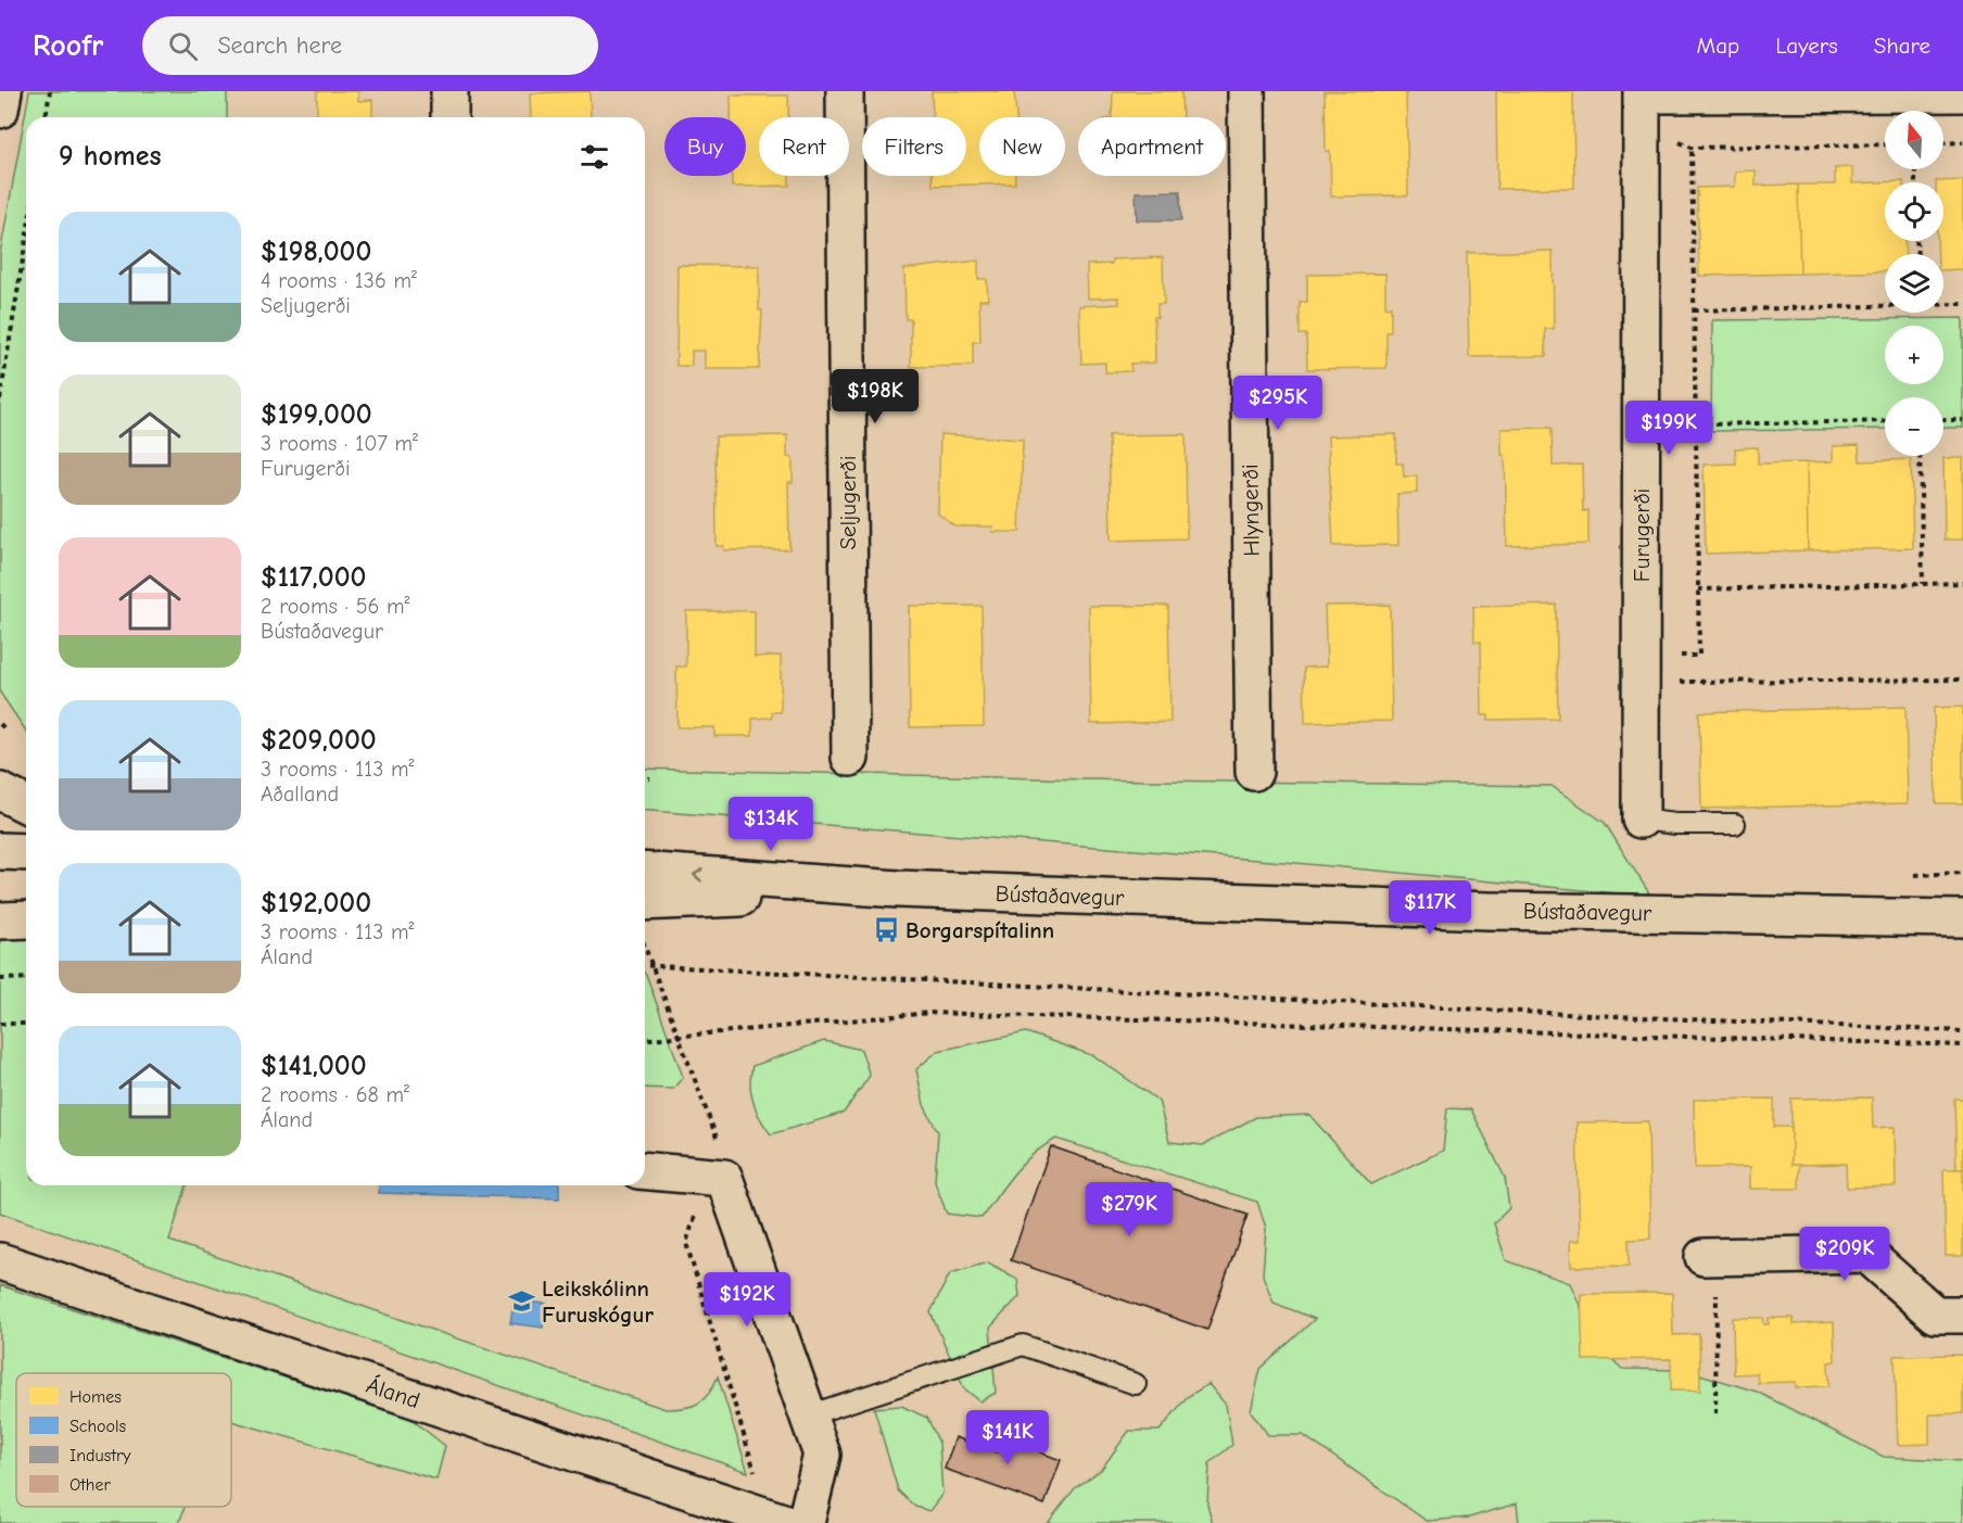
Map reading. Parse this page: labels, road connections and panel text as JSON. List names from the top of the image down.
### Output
{
  "streets": {
    "street": [
      "Seljugerði",
      "Hlyngerði",
      "Furugerði",
      "Bústaðavegur",
      "Áland"
    ]
  },
  "places": {
    "bus stop": ["Borgarspítalinn"],
    "school or university": ["Leikskólinn Furuskógur"]
  },
  "legend": [
    "Homes",
    "Schools",
    "Industry",
    "Other"
  ],
  "north": "top",
  "page": {
    "header": "Roofr",
    "search": "Search here",
    "nav": ["Map", "Layers", "Share"],
    "map_buttons": ["+", "−"],
    "chip": [
      "Buy",
      "Rent",
      "Filters",
      "New",
      "Apartment"
    ],
    "heading": "9 homes",
    "list": [
      {
        "name": "$198,000",
        "note": "4 rooms · 136 m² · Seljugerði"
      },
      {
        "name": "$199,000",
        "note": "3 rooms · 107 m² · Furugerði"
      },
      {
        "name": "$117,000",
        "note": "2 rooms · 56 m² · Bústaðavegur"
      },
      {
        "name": "$209,000",
        "note": "3 rooms · 113 m² · Aðalland"
      },
      {
        "name": "$192,000",
        "note": "3 rooms · 113 m² · Áland"
      },
      {
        "name": "$141,000",
        "note": "2 rooms · 68 m² · Áland"
      }
    ],
    "price": [
      "$198K",
      "$295K",
      "$199K",
      "$134K",
      "$117K",
      "$279K",
      "$209K",
      "$192K",
      "$141K"
    ]
  }
}
